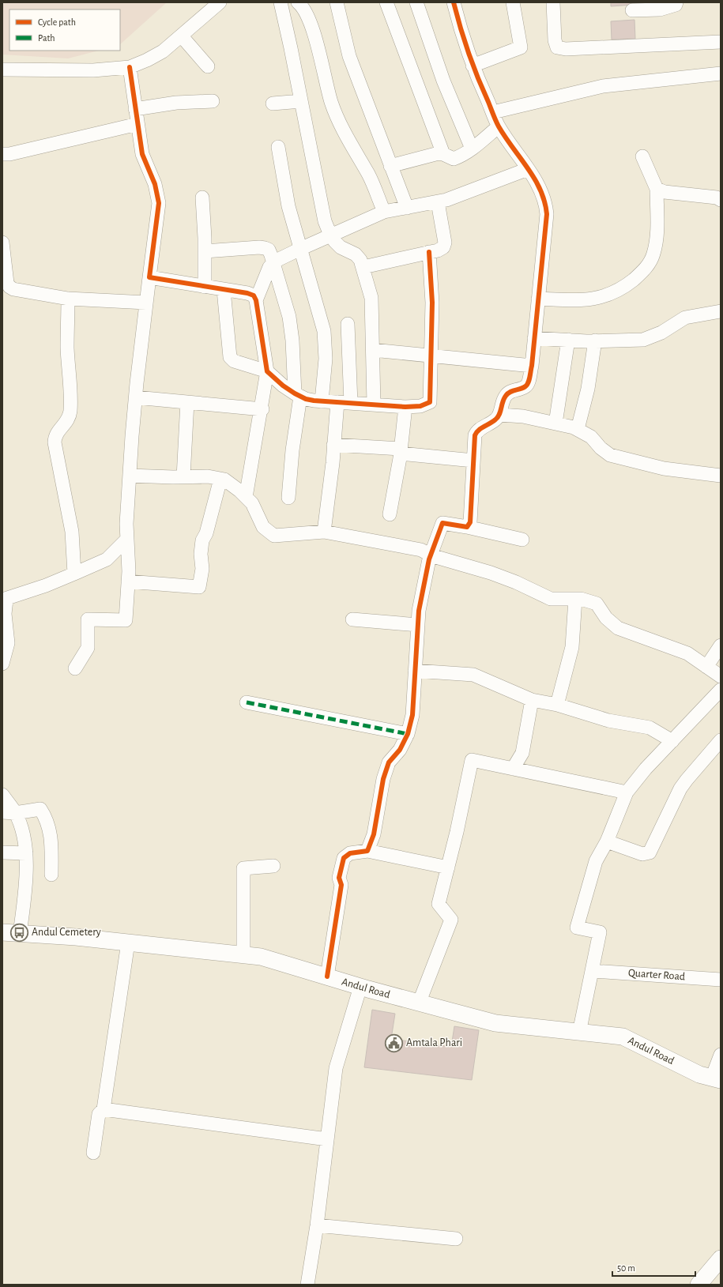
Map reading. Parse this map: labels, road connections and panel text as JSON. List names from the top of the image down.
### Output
{
  "streets": {
    "main road": ["Andul Road"],
    "street": ["Quarter Road"]
  },
  "places": {
    "bus stop": ["Andul Cemetery"],
    "public building": ["Amtala Phari"]
  },
  "legend": ["Cycle path", "Path"],
  "scale_bar": "50 m"
}
